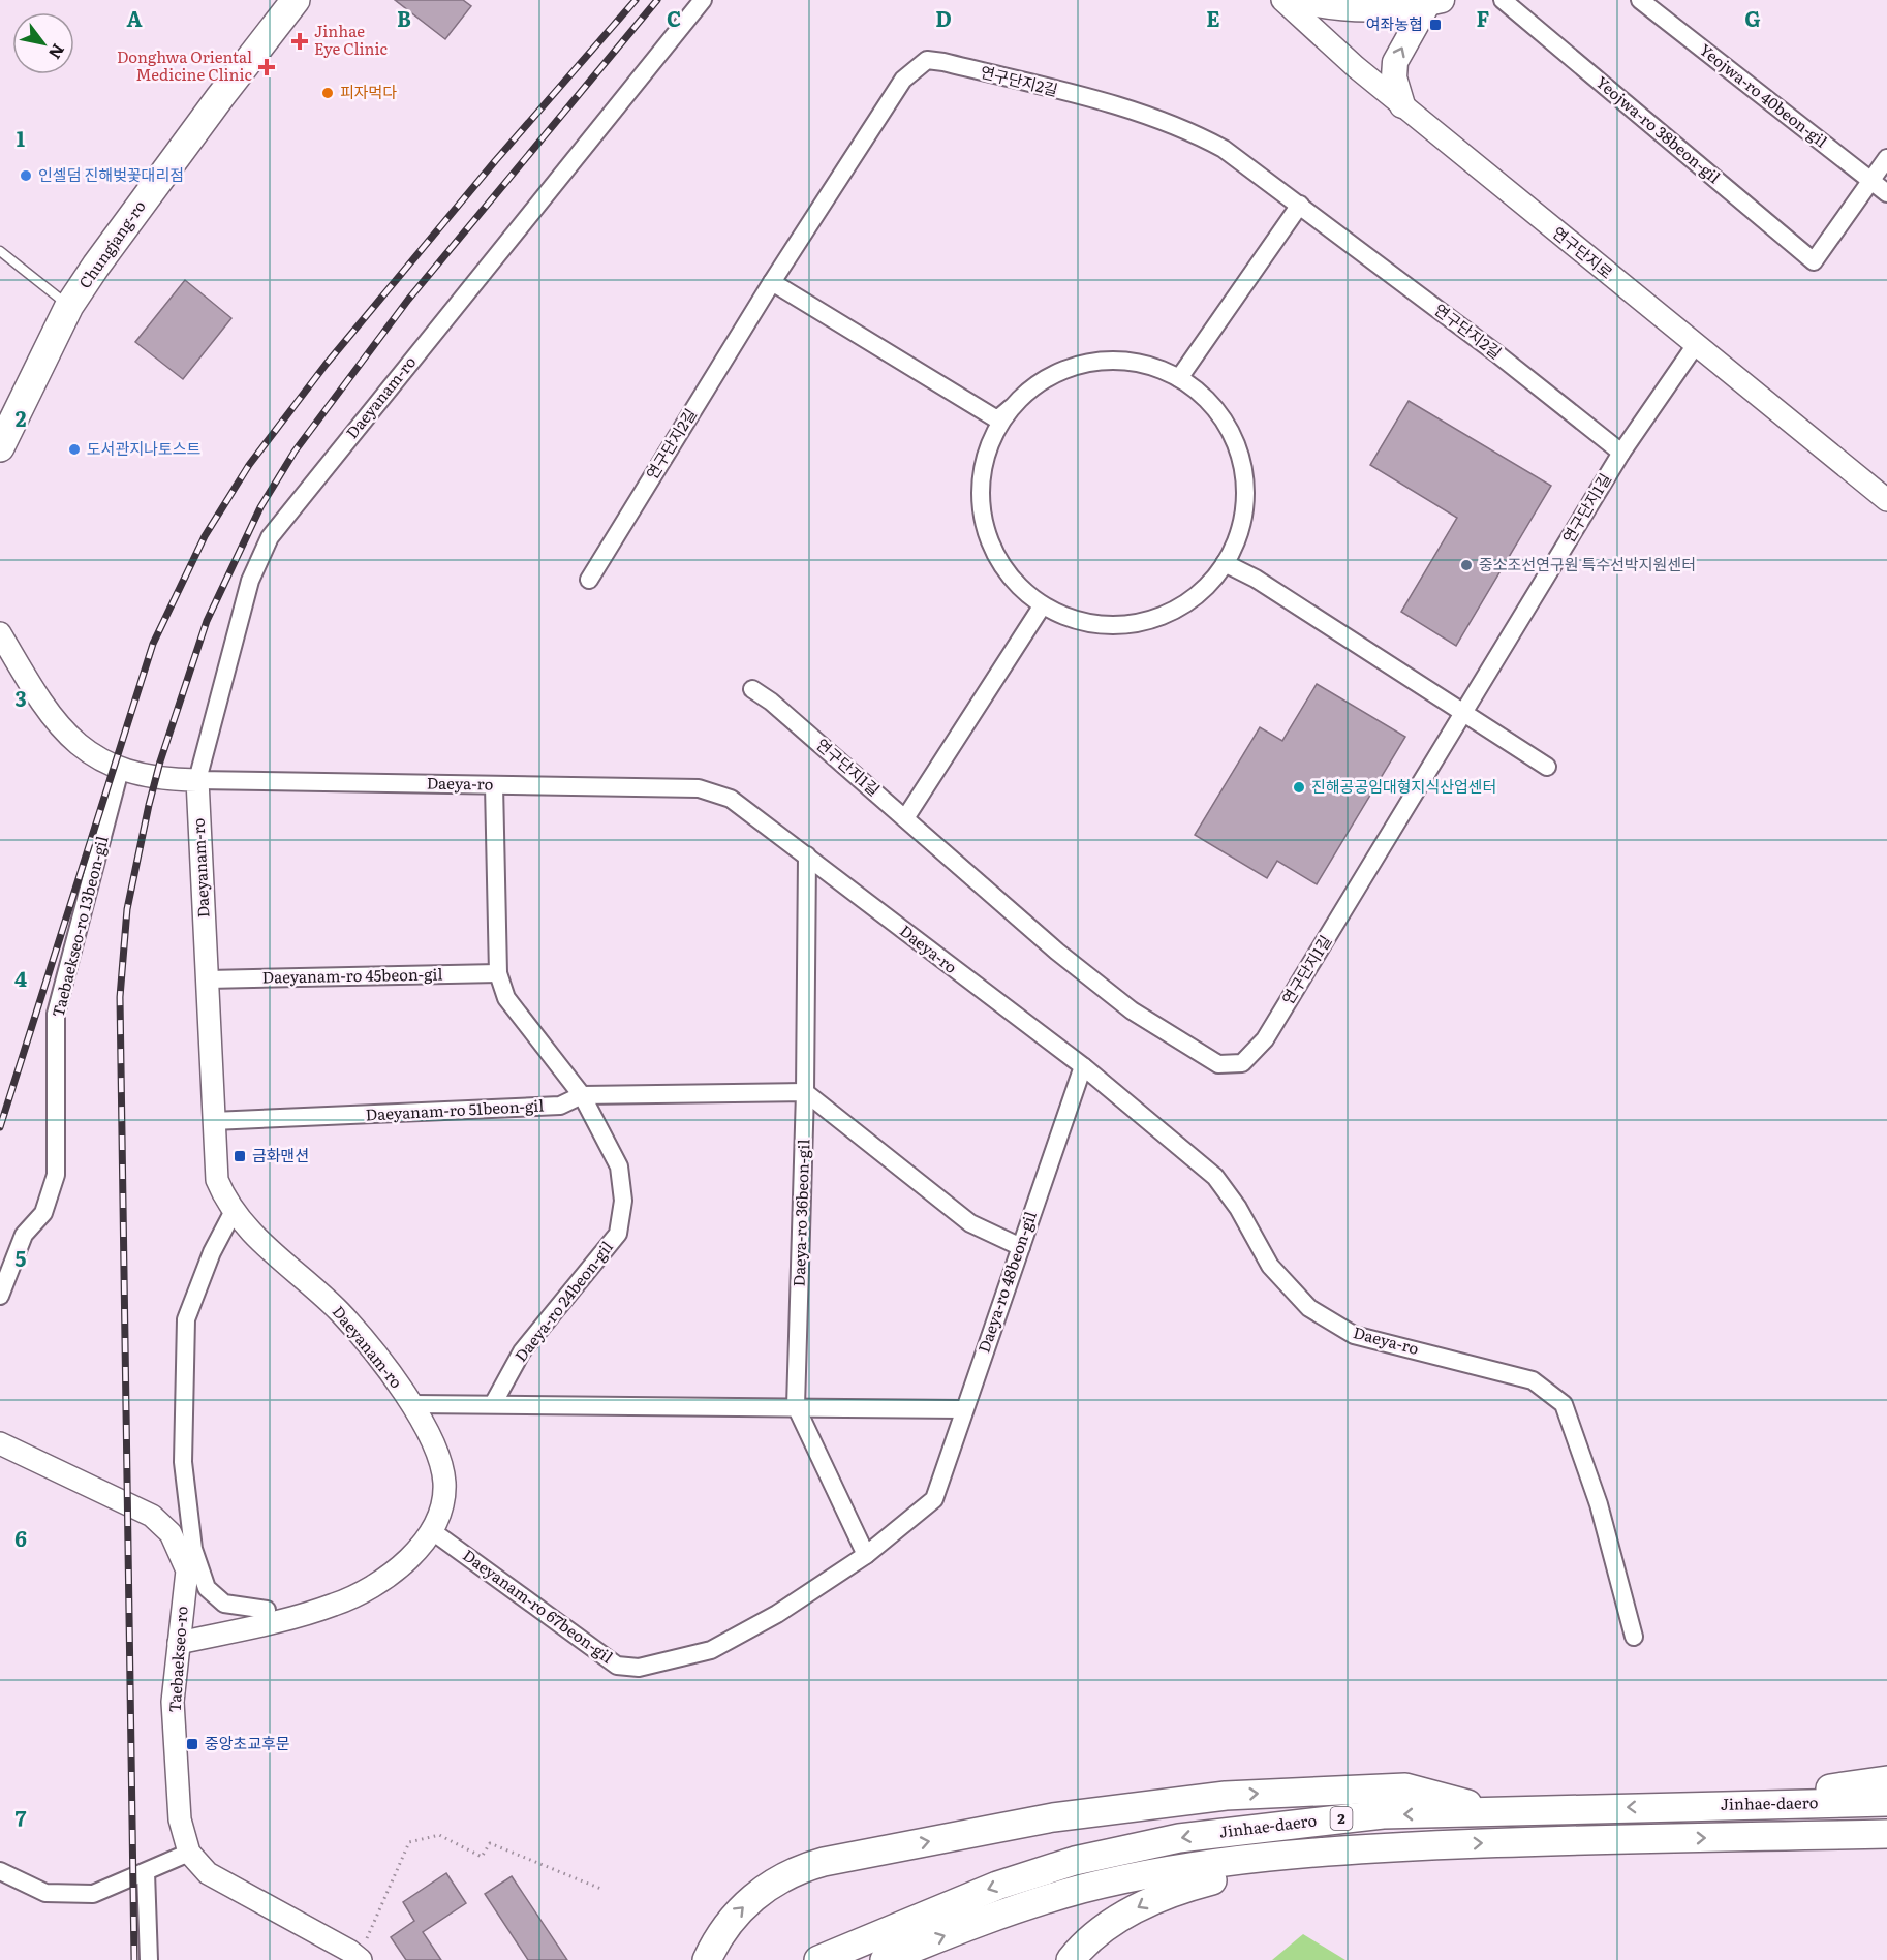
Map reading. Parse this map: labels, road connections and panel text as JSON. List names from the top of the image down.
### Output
{
  "streets": {
    "main road": ["Chungjang-ro", "Jinhae-daero", "2"],
    "street": [
      "연구단지2길",
      "Yeojwa-ro 40beon-gil",
      "Yeojwa-ro 38beon-gil",
      "연구단지로",
      "Daeyanam-ro",
      "연구단지1길",
      "Daeya-ro",
      "Taebaekseo-ro 13beon-gil",
      "Daeyanam-ro 45beon-gil",
      "Daeyanam-ro 51beon-gil",
      "Daeya-ro 36beon-gil",
      "Daeya-ro 48beon-gil",
      "Daeya-ro 24beon-gil",
      "Daeyanam-ro 67beon-gil",
      "Taebaekseo-ro"
    ]
  },
  "crossings": [
    ["연구단지2길", "연구단지1길"],
    ["Yeojwa-ro 40beon-gil", "Yeojwa-ro 38beon-gil"],
    ["연구단지로", "연구단지1길"],
    ["Daeyanam-ro", "Daeya-ro"],
    ["Daeyanam-ro", "Daeyanam-ro 45beon-gil"],
    ["Daeyanam-ro", "Daeyanam-ro 51beon-gil"],
    ["Daeyanam-ro", "Daeyanam-ro 67beon-gil"],
    ["Daeyanam-ro", "Taebaekseo-ro"],
    ["Daeya-ro", "Taebaekseo-ro 13beon-gil"],
    ["Daeya-ro", "Daeya-ro 36beon-gil"],
    ["Daeya-ro", "Daeya-ro 48beon-gil"],
    ["Daeya-ro", "Daeya-ro 24beon-gil"],
    ["Daeyanam-ro 45beon-gil", "Daeya-ro 24beon-gil"],
    ["Daeyanam-ro 51beon-gil", "Daeya-ro 36beon-gil"],
    ["Daeyanam-ro 51beon-gil", "Daeya-ro 24beon-gil"],
    ["Daeya-ro 36beon-gil", "Daeyanam-ro 67beon-gil"],
    ["Daeya-ro 48beon-gil", "Daeyanam-ro 67beon-gil"]
  ],
  "places": {
    "transit": ["여좌농협", "금화맨션", "중앙초교후문"],
    "health": ["Jinhae Eye Clinic", "Donghwa Oriental Medicine Clinic"],
    "other": [
      "피자먹다",
      "인셀덤 진해벚꽃대리점",
      "도서관지나토스트",
      "중소조선연구원 특수선박지원센터",
      "진해공공임대형지식산업센터"
    ]
  },
  "north": "bottom right",
  "grid": {
    "columns": [
      "A",
      "B",
      "C",
      "D",
      "E",
      "F",
      "G"
    ],
    "rows": [
      "1",
      "2",
      "3",
      "4",
      "5",
      "6",
      "7"
    ]
  }
}
